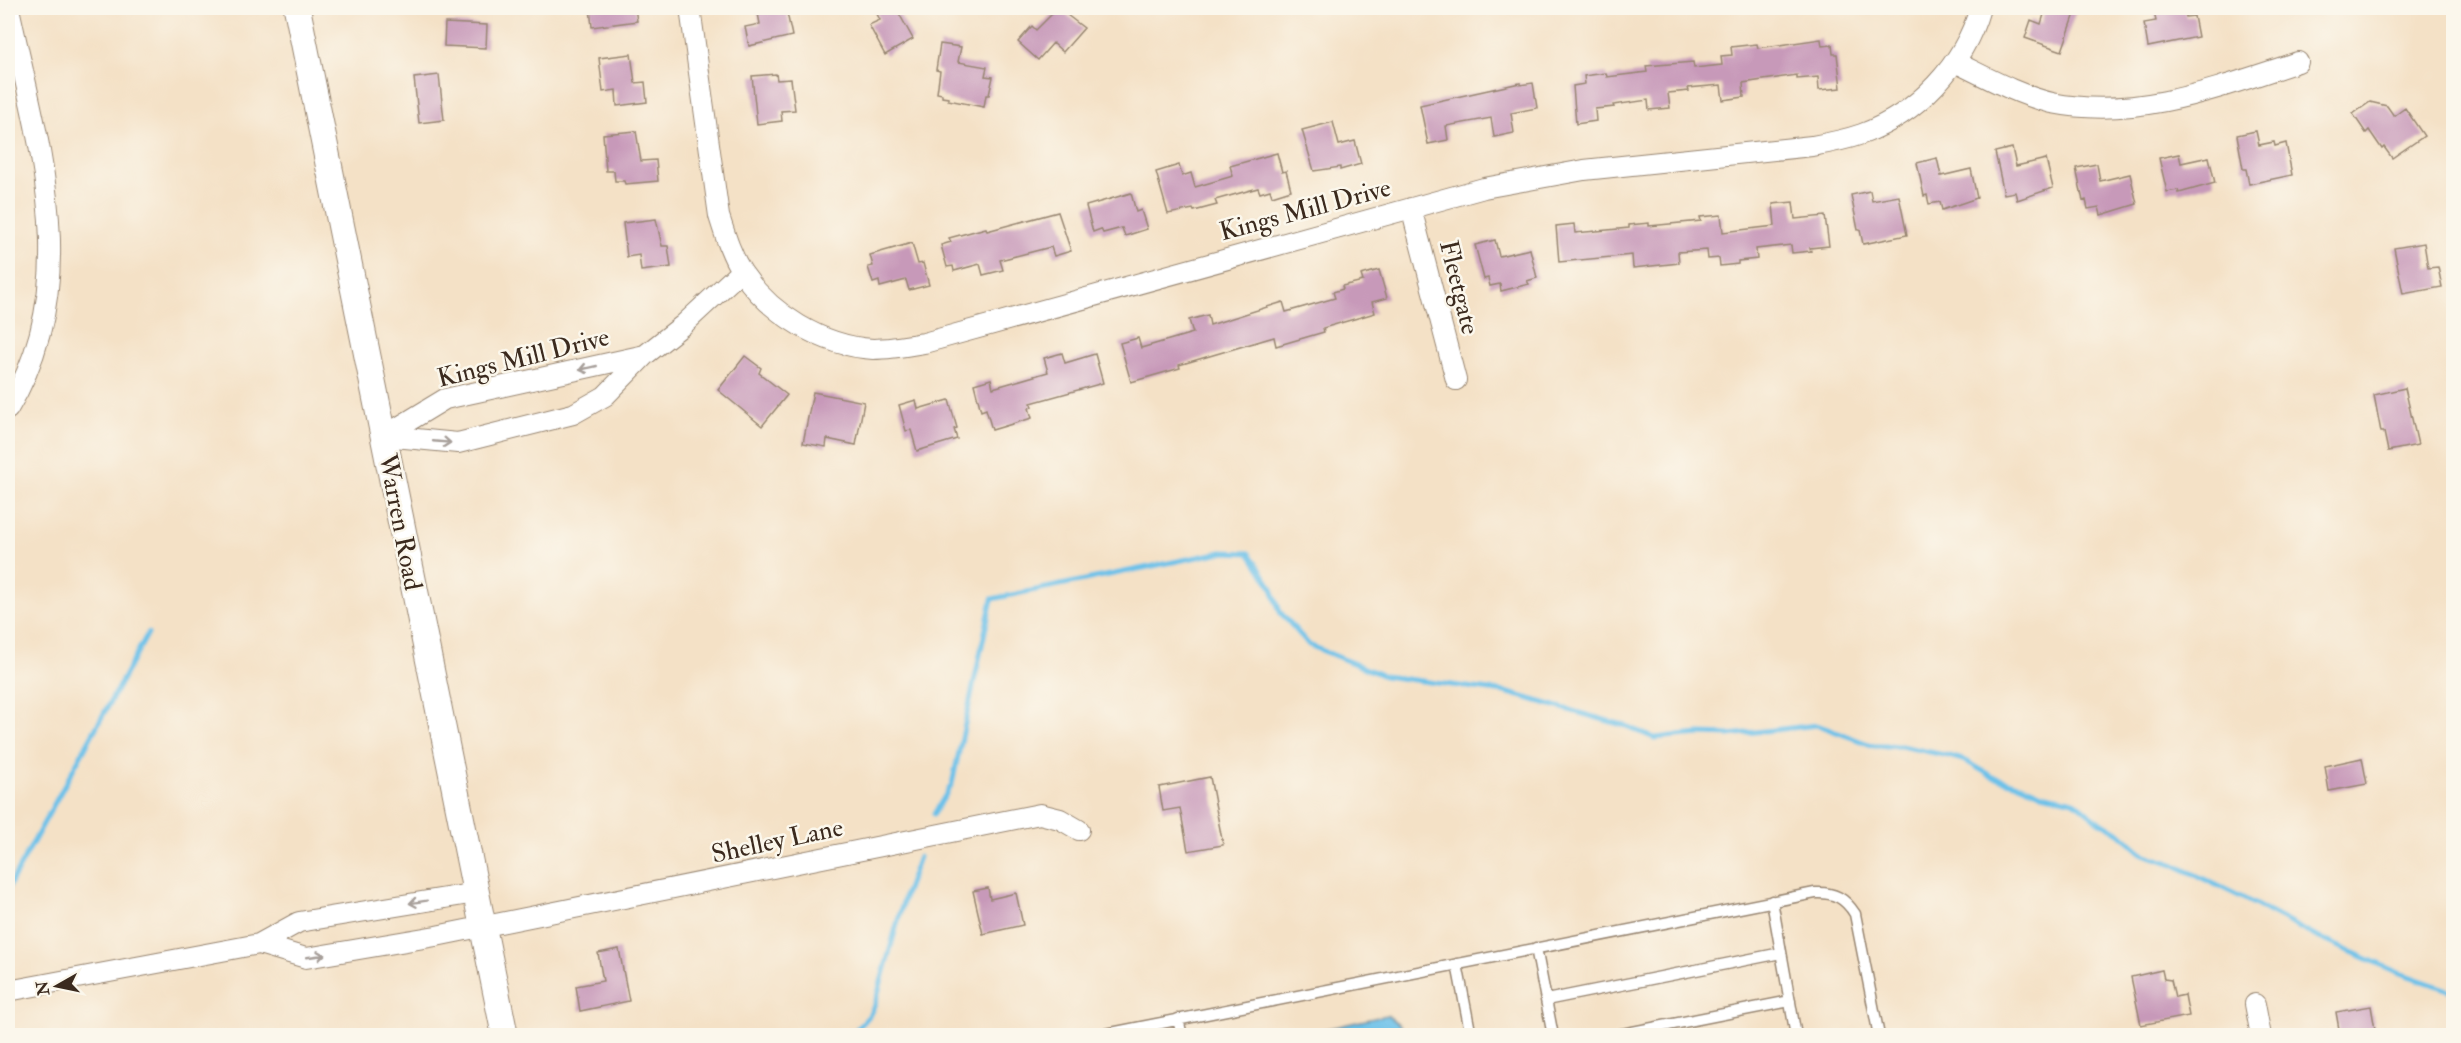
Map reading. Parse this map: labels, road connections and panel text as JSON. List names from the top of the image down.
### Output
{
  "streets": {
    "street": [
      "Kings Mill Drive",
      "Fleetgate",
      "Warren Road",
      "Shelley Lane"
    ]
  },
  "crossings": [
    ["Kings Mill Drive", "Fleetgate"],
    ["Kings Mill Drive", "Warren Road"],
    ["Warren Road", "Shelley Lane"]
  ],
  "north": "left"
}
